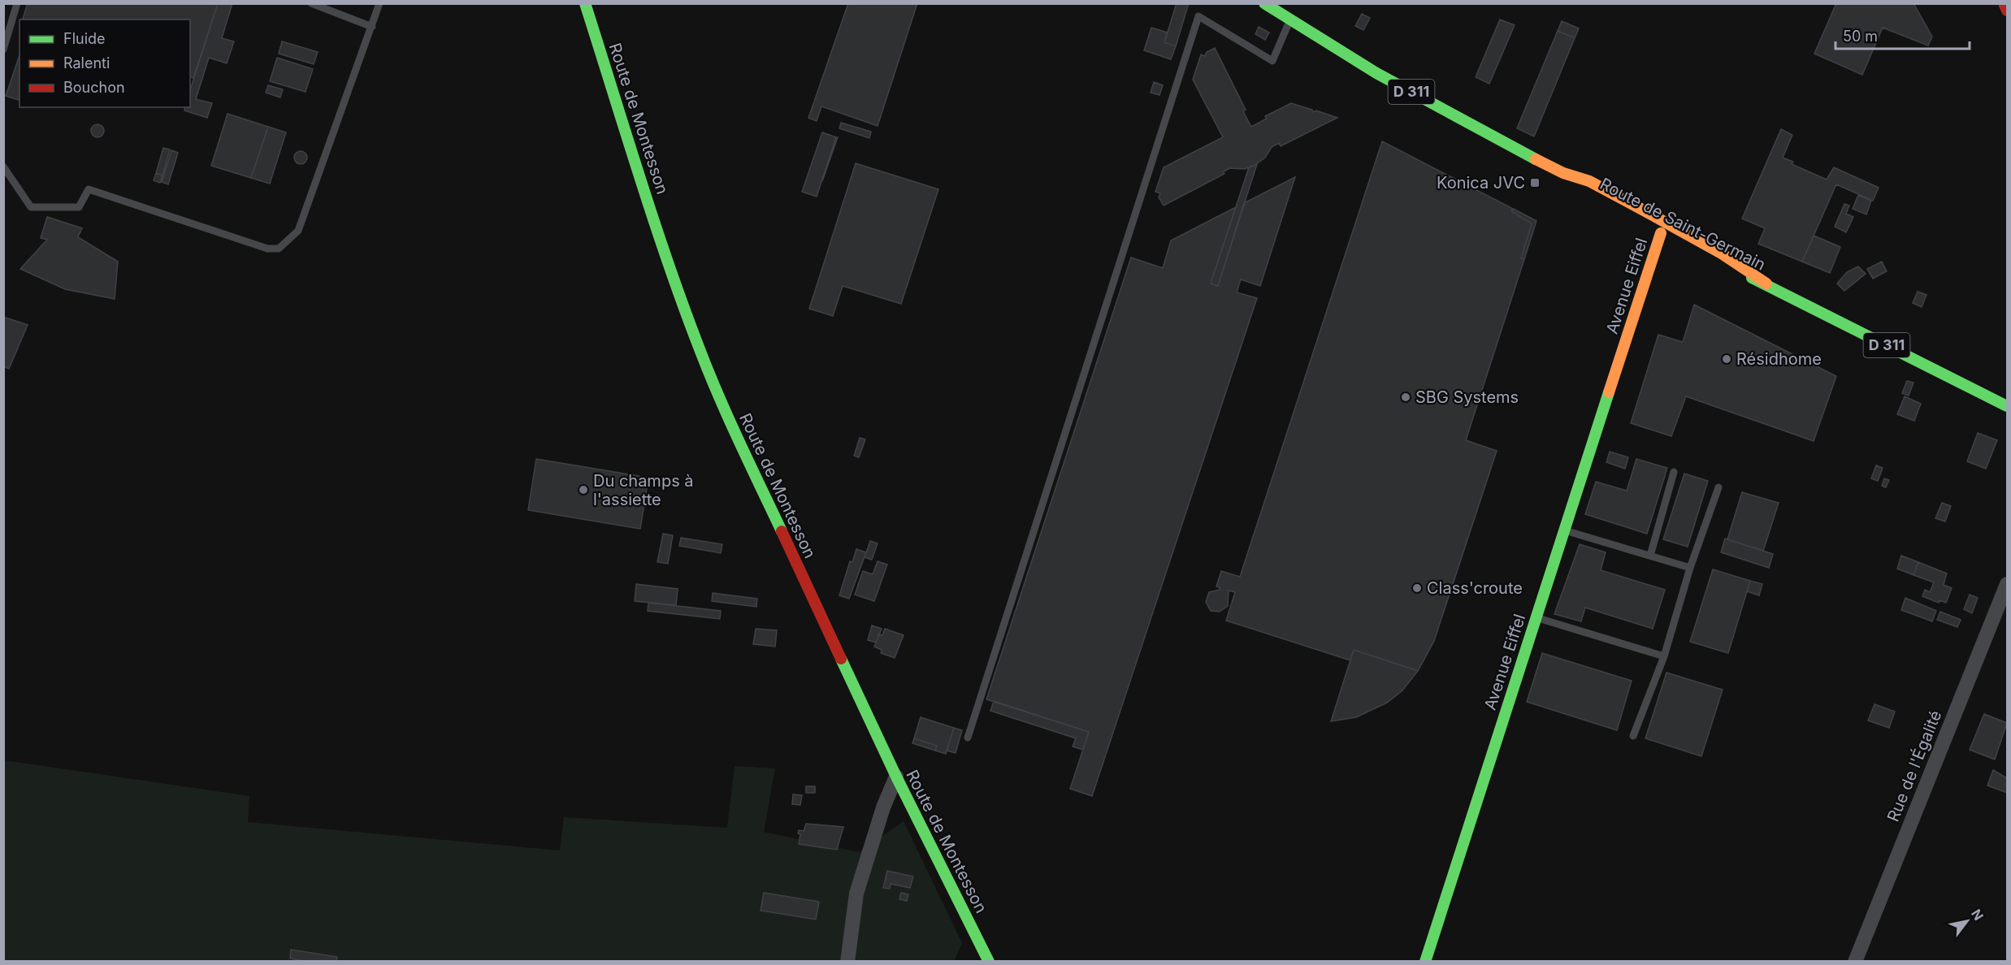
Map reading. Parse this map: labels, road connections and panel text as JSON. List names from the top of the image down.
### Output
{
  "streets": {
    "main road": [
      "D 311",
      "Route de Montesson",
      "Route de Saint-Germain",
      "Avenue Eiffel"
    ],
    "street": ["Rue de l'Égalité"]
  },
  "crossings": [
    ["Route de Saint-Germain", "Avenue Eiffel"]
  ],
  "places": {
    "transit": ["Konica JVC"],
    "other": [
      "Résidhome",
      "SBG Systems",
      "Du champs à l'assiette",
      "Class'croute"
    ]
  },
  "legend": ["Fluide", "Ralenti", "Bouchon"],
  "scale_bar": "50 m",
  "north": "top right"
}
